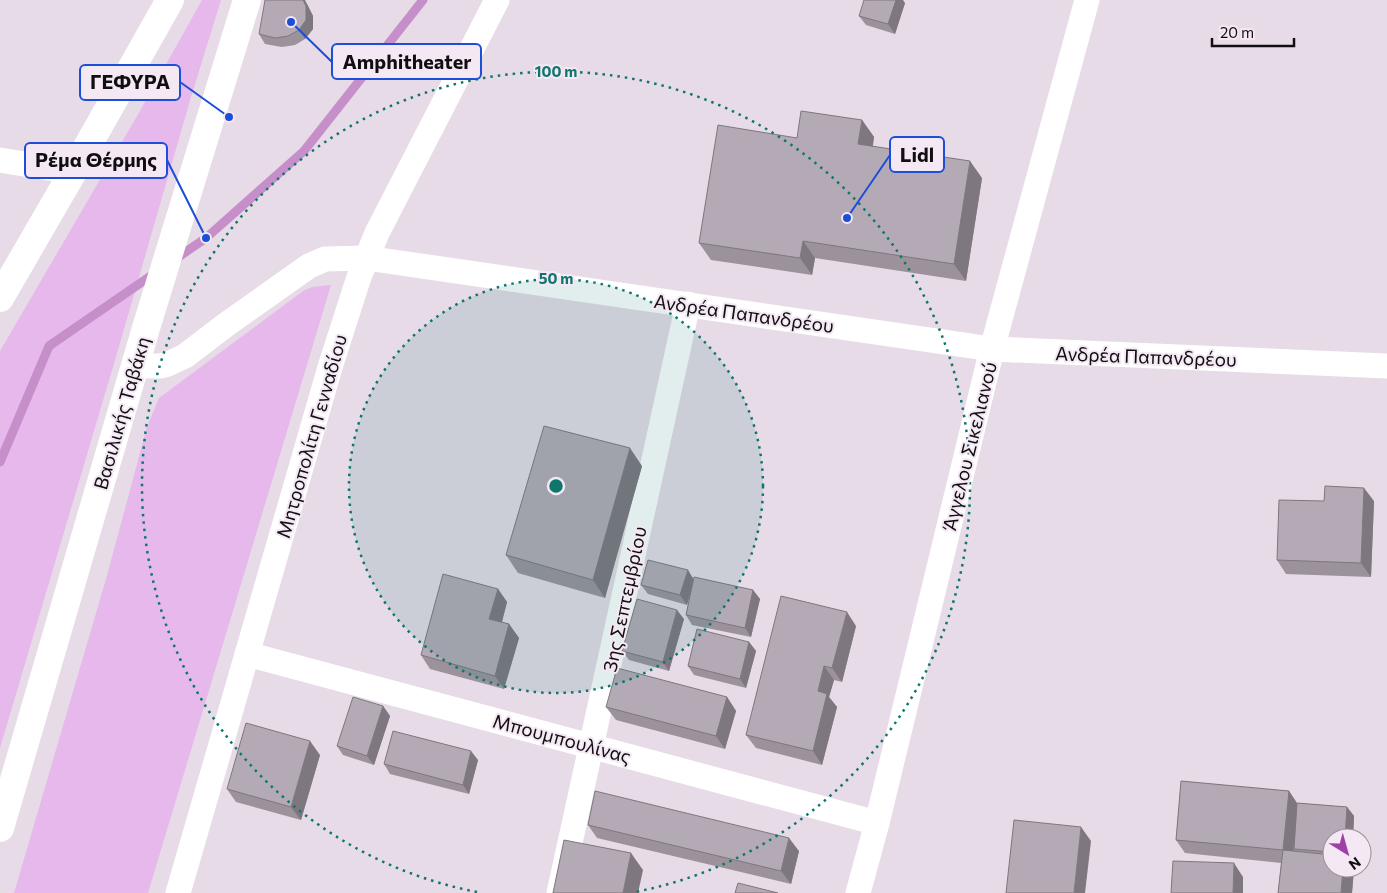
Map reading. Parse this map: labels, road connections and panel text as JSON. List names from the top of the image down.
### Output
{
  "streets": {
    "main road": ["Βασιλικής Ταβάκη"],
    "street": [
      "Ανδρέα Παπανδρέου",
      "Μητροπολίτη Γενναδίου",
      "Άγγελου Σικελιανού",
      "3ης Σεπτεμβρίου",
      "Μπουμπουλίνας"
    ]
  },
  "crossings": [
    ["Ανδρέα Παπανδρέου", "Βασιλικής Ταβάκη"],
    ["Ανδρέα Παπανδρέου", "Μητροπολίτη Γενναδίου"],
    ["Ανδρέα Παπανδρέου", "Άγγελου Σικελιανού"],
    ["Ανδρέα Παπανδρέου", "3ης Σεπτεμβρίου"],
    ["Μητροπολίτη Γενναδίου", "Μπουμπουλίνας"],
    ["Άγγελου Σικελιανού", "Μπουμπουλίνας"],
    ["3ης Σεπτεμβρίου", "Μπουμπουλίνας"]
  ],
  "places": [
    "Amphitheater",
    "ΓΕΦΥΡΑ",
    "Lidl",
    "Ρέμα Θέρμης"
  ],
  "scale_bar": "20 m",
  "north": "bottom right",
  "rings": ["100 m", "50 m"]
}
